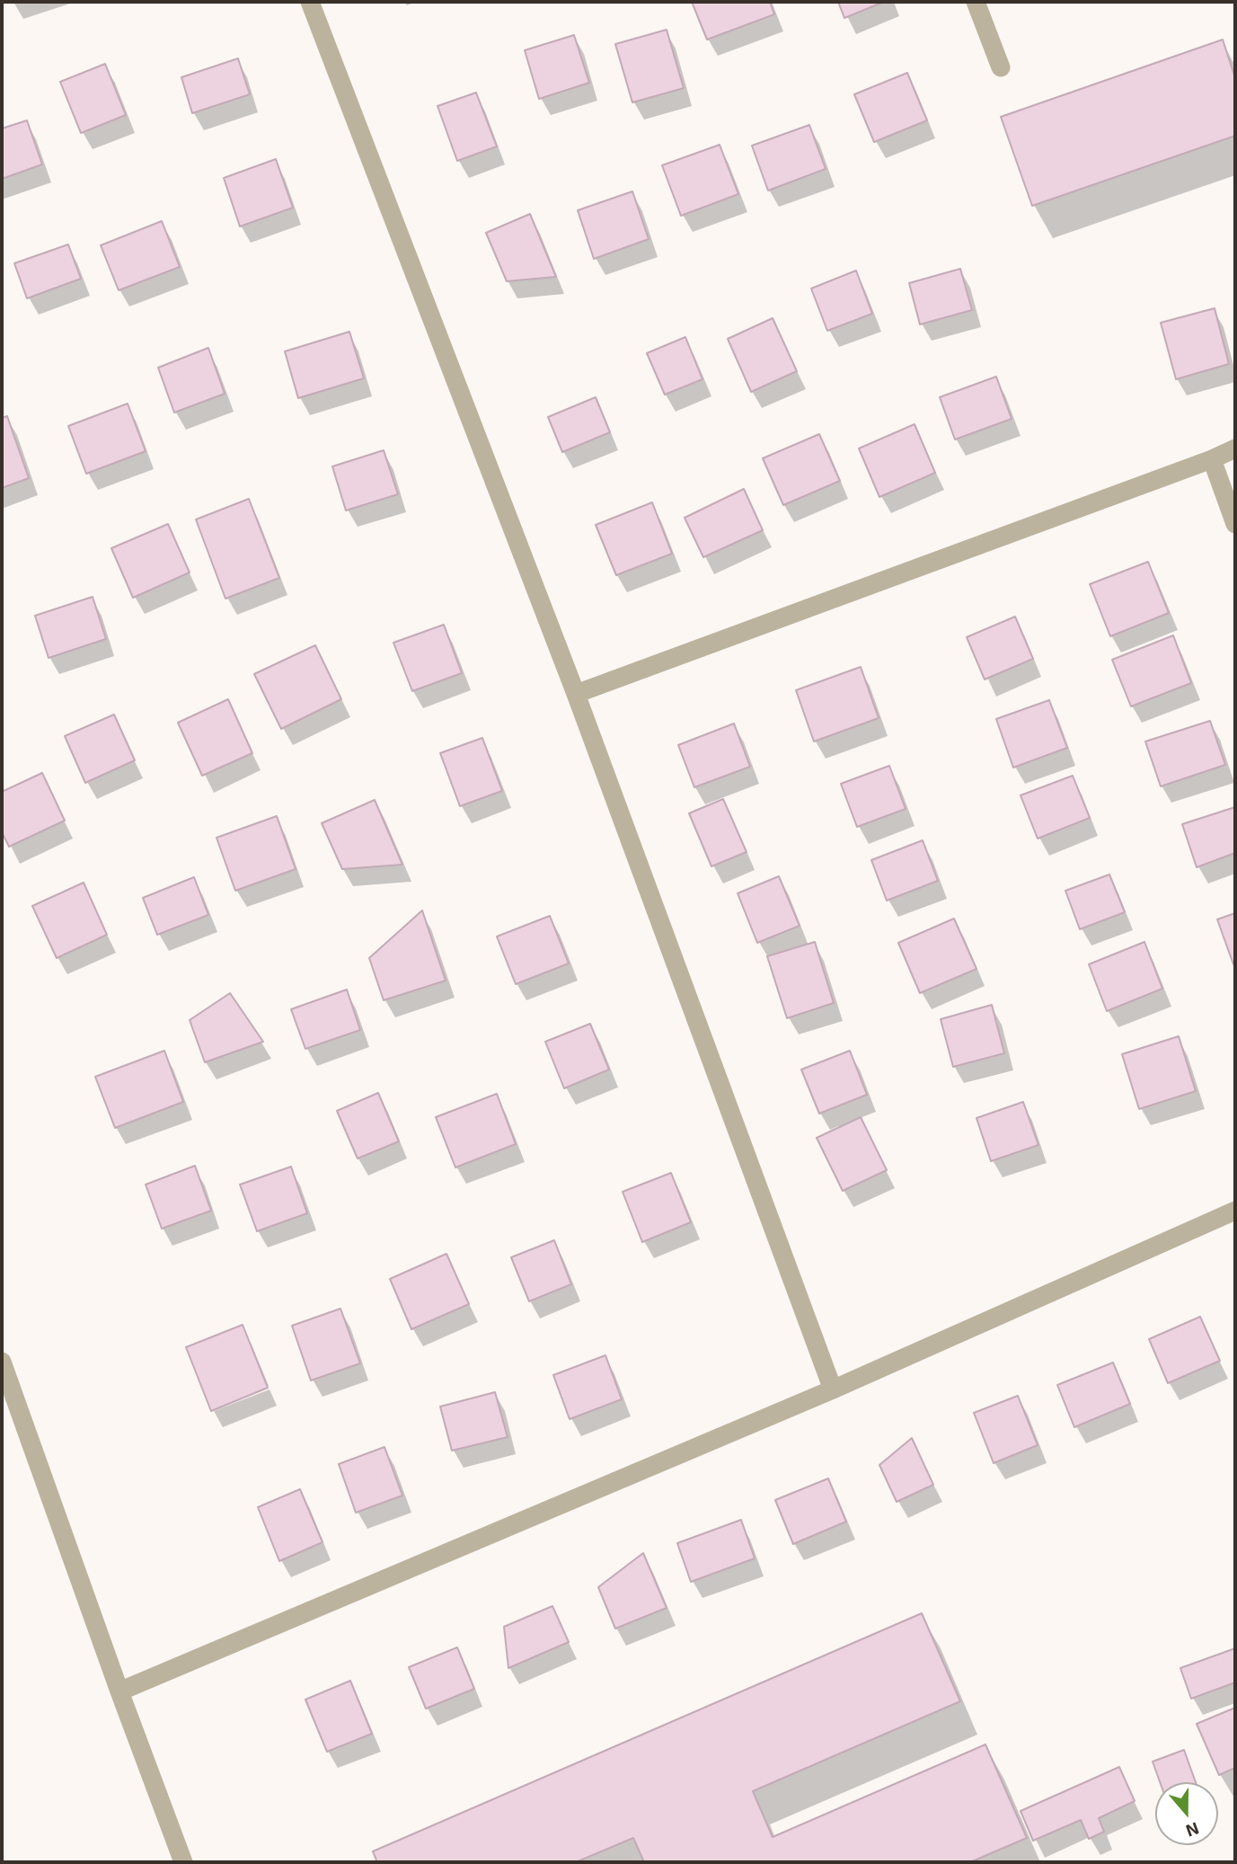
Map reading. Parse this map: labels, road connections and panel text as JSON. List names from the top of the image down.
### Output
{
  "north": "bottom"
}
